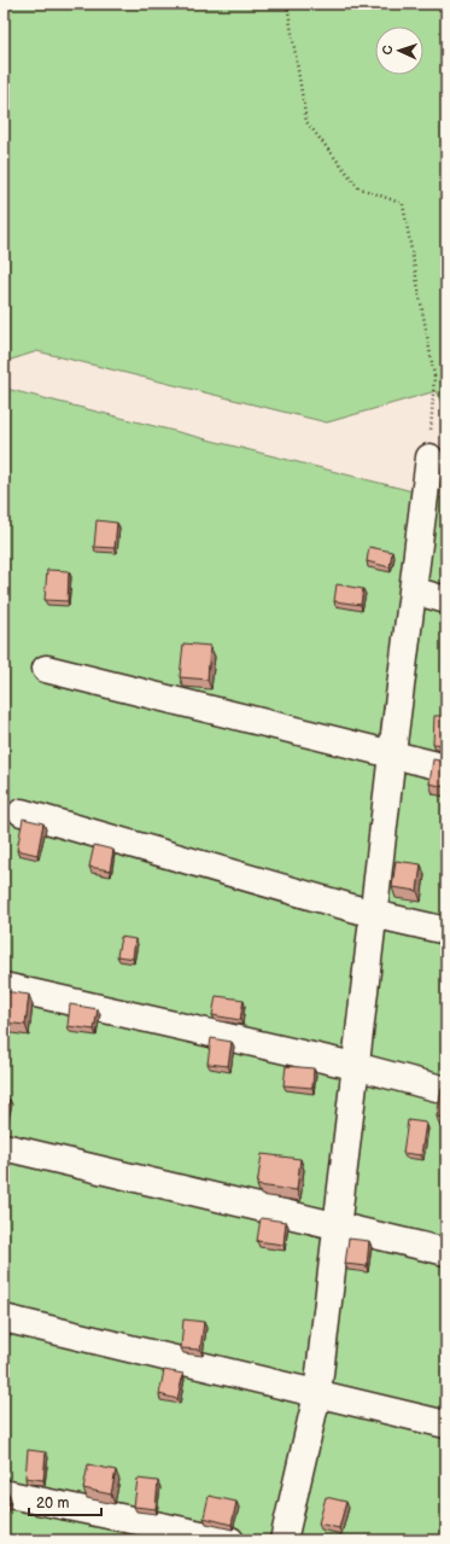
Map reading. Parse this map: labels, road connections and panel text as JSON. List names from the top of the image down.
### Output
{
  "scale_bar": "20 m",
  "north": "left"
}
